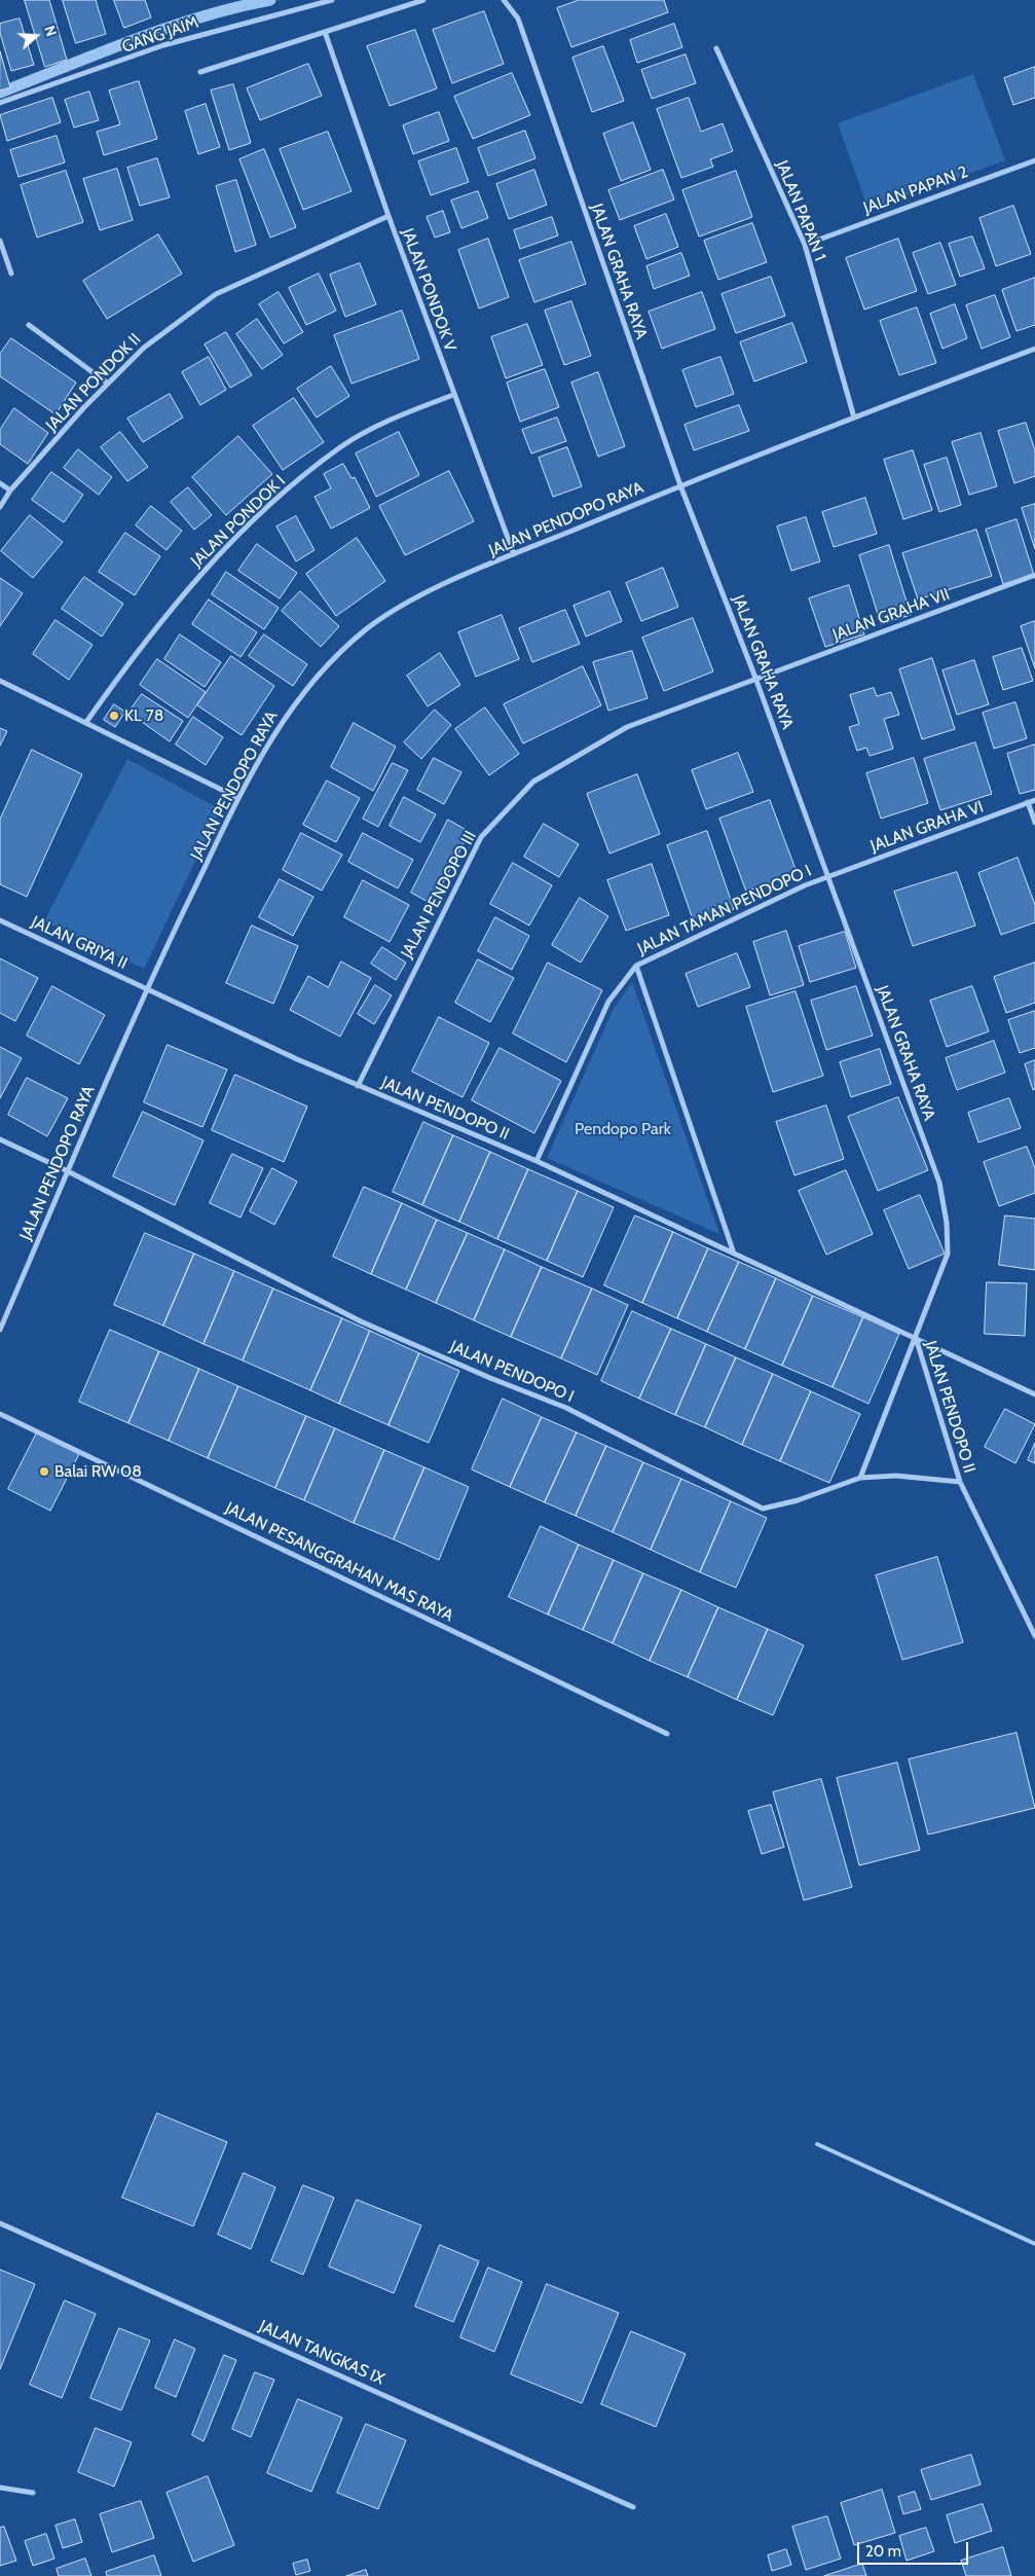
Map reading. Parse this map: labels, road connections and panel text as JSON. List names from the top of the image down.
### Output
{
  "streets": {
    "street": [
      "GANG JAIM",
      "JALAN PAPAN 2",
      "JALAN PAPAN 1",
      "JALAN GRAHA RAYA",
      "JALAN PONDOK V",
      "JALAN PONDOK II",
      "JALAN PENDOPO RAYA",
      "JALAN PONDOK I",
      "JALAN GRAHA VII",
      "JALAN GRAHA VI",
      "JALAN PENDOPO III",
      "JALAN TAMAN PENDOPO I",
      "JALAN GRIYA II",
      "JALAN PENDOPO II",
      "JALAN PENDOPO I",
      "JALAN PESANGGRAHAN MAS RAYA",
      "JALAN TANGKAS IX"
    ]
  },
  "crossings": [
    ["JALAN PAPAN 2", "JALAN PAPAN 1"],
    ["JALAN PAPAN 1", "JALAN PENDOPO RAYA"],
    ["JALAN GRAHA RAYA", "JALAN PENDOPO RAYA"],
    ["JALAN GRAHA RAYA", "JALAN GRAHA VII"],
    ["JALAN GRAHA RAYA", "JALAN GRAHA VI"],
    ["JALAN GRAHA RAYA", "JALAN PENDOPO III"],
    ["JALAN GRAHA RAYA", "JALAN TAMAN PENDOPO I"],
    ["JALAN GRAHA RAYA", "JALAN PENDOPO II"],
    ["JALAN GRAHA RAYA", "JALAN PENDOPO I"],
    ["JALAN PONDOK V", "JALAN PONDOK II"],
    ["JALAN PONDOK V", "JALAN PENDOPO RAYA"],
    ["JALAN PONDOK V", "JALAN PONDOK I"],
    ["JALAN PENDOPO RAYA", "JALAN GRIYA II"],
    ["JALAN PENDOPO RAYA", "JALAN PENDOPO II"],
    ["JALAN PENDOPO RAYA", "JALAN PENDOPO I"],
    ["JALAN GRAHA VII", "JALAN PENDOPO III"],
    ["JALAN GRAHA VI", "JALAN TAMAN PENDOPO I"],
    ["JALAN PENDOPO III", "JALAN PENDOPO II"],
    ["JALAN TAMAN PENDOPO I", "JALAN PENDOPO II"],
    ["JALAN GRIYA II", "JALAN PENDOPO II"],
    ["JALAN PENDOPO II", "JALAN PENDOPO I"]
  ],
  "parks": ["Pendopo Park"],
  "places": ["KL 78", "Balai RW 08"],
  "scale_bar": "20 m",
  "north": "right"
}
